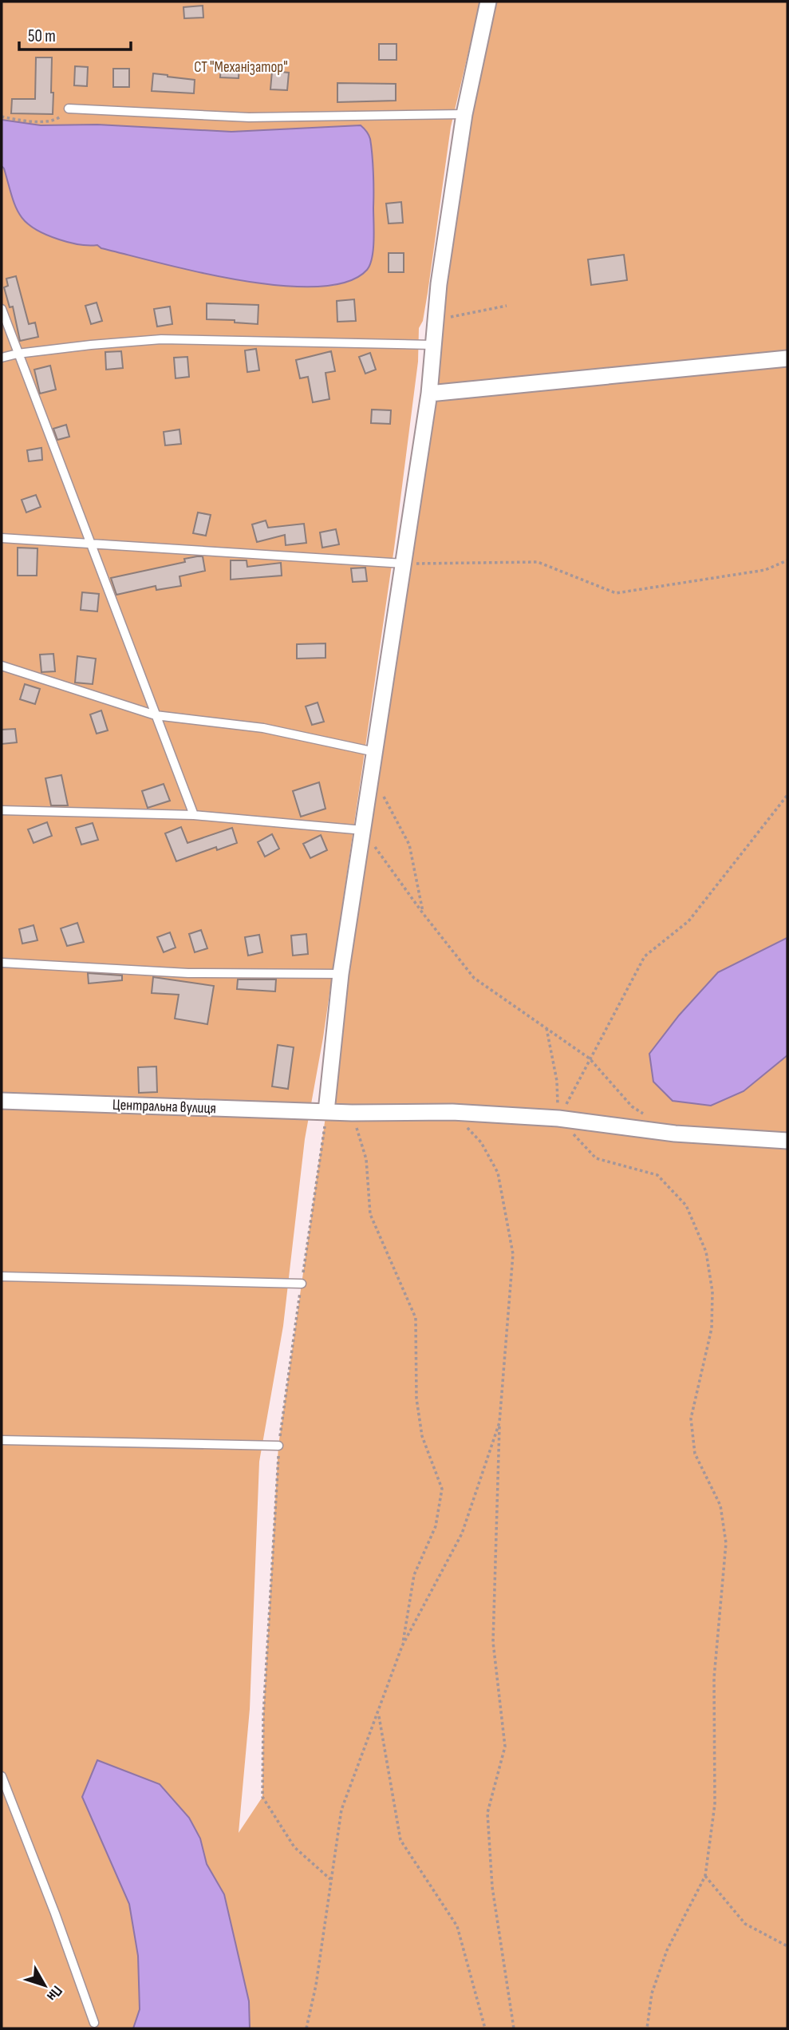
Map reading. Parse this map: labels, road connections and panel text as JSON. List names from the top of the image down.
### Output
{
  "streets": {
    "street": ["Центральна вулиця"]
  },
  "parks": ["СТ \"Механізатор\""],
  "scale_bar": "50 m",
  "north": "bottom right"
}
